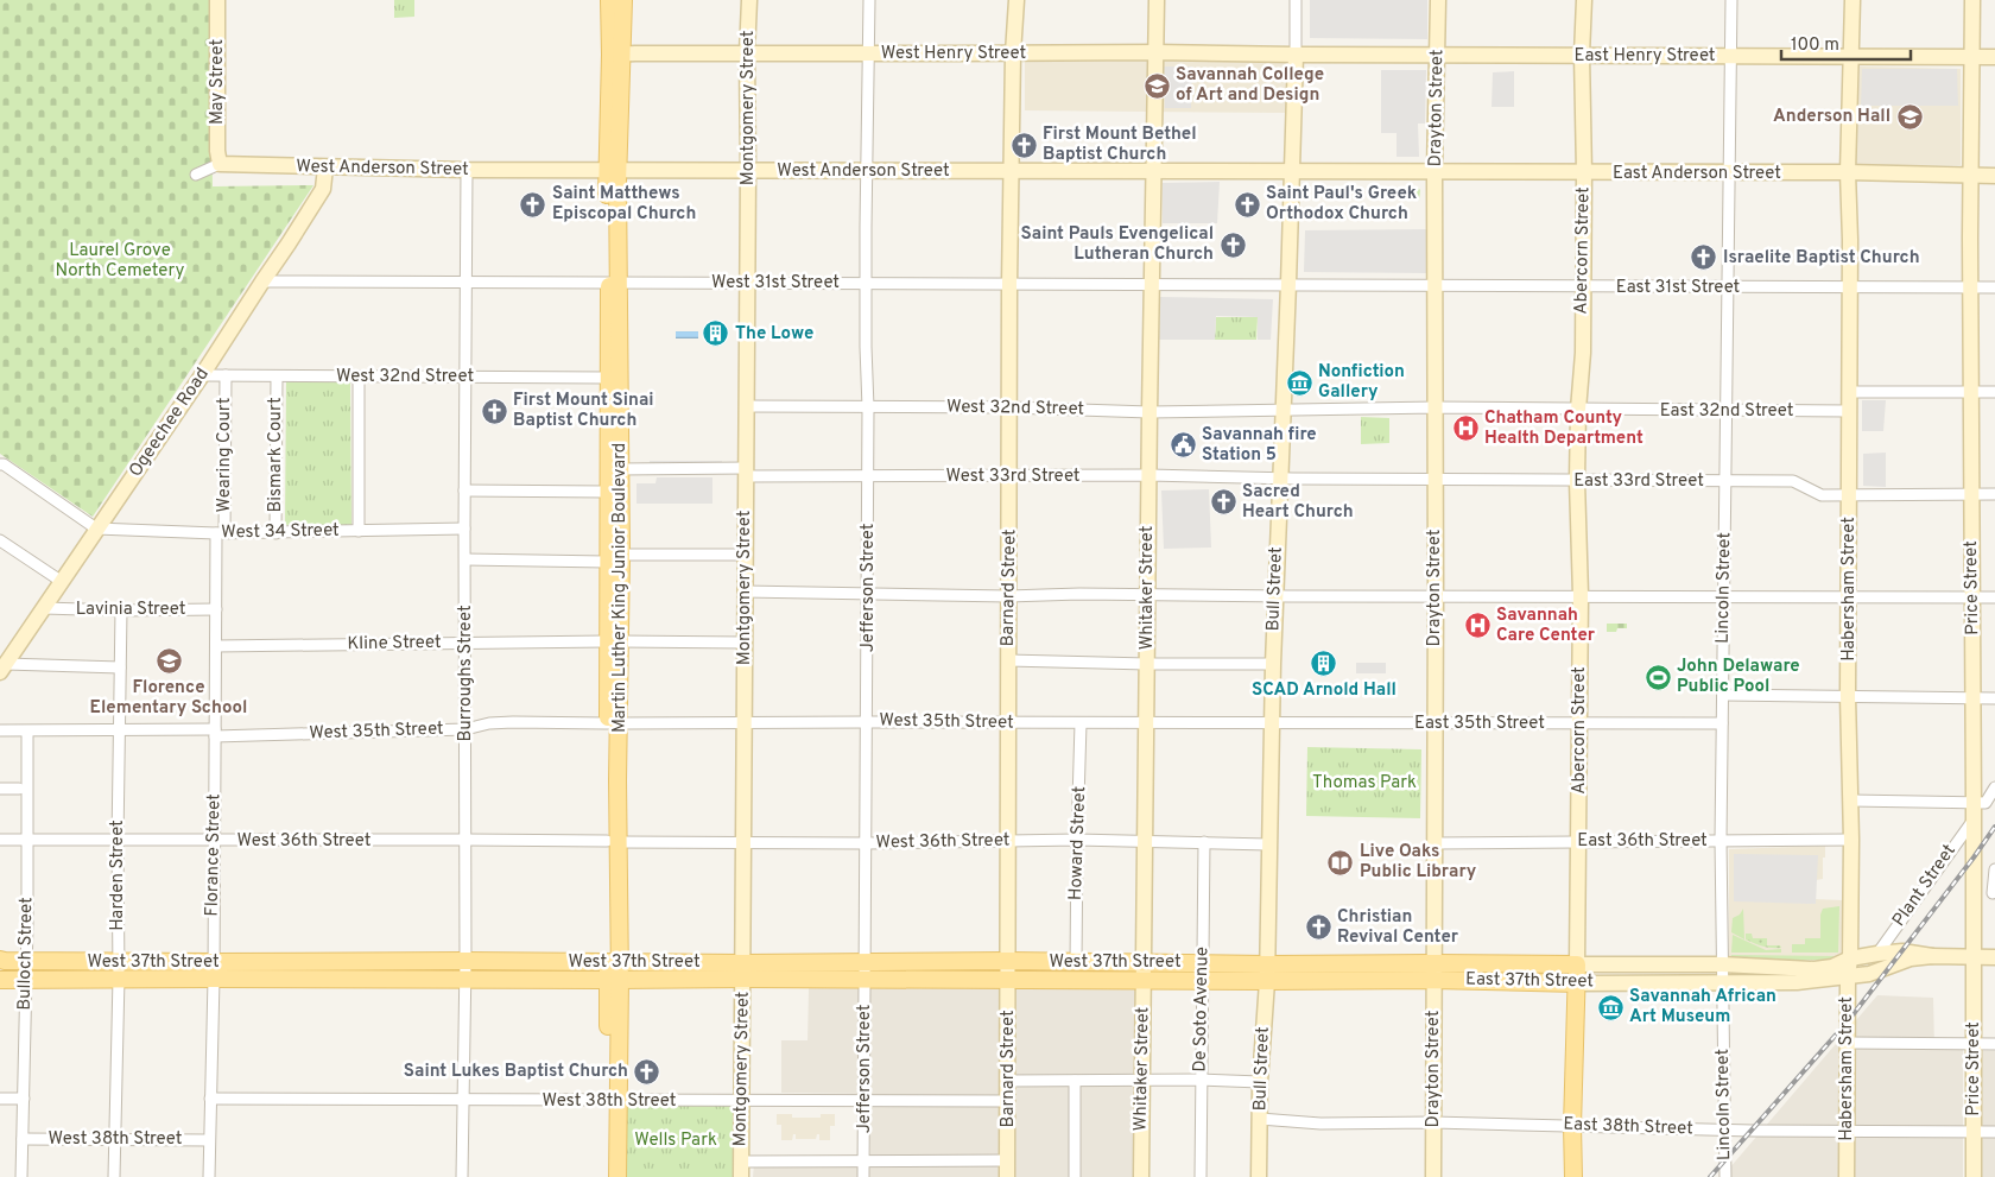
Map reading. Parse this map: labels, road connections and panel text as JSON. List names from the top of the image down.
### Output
{
  "streets": {
    "main road": [
      "West Henry Street",
      "East Henry Street",
      "May Street",
      "Montgomery Street",
      "Drayton Street",
      "West Anderson Street",
      "East Anderson Street",
      "Abercorn Street",
      "Ogeechee Road",
      "Martin Luther King Junior Boulevard",
      "Barnard Street",
      "Whitaker Street",
      "Price Street",
      "Bull Street",
      "Habersham Street",
      "West 37th Street",
      "East 37th Street"
    ],
    "street": [
      "West 31st Street",
      "East 31st Street",
      "West 32nd Street",
      "East 32nd Street",
      "Wearing Court",
      "Bismark Court",
      "West 33rd Street",
      "East 33rd Street",
      "West 34 Street",
      "Jefferson Street",
      "Lincoln Street",
      "Lavinia Street",
      "Kline Street",
      "Burroughs Street",
      "West 35th Street",
      "East 35th Street",
      "West 36th Street",
      "East 36th Street",
      "Howard Street",
      "Florance Street",
      "Harden Street",
      "Plant Street",
      "Bulloch Street",
      "De Soto Avenue",
      "West 38th Street",
      "East 38th Street"
    ]
  },
  "crossings": [
    ["West Henry Street", "East Henry Street"],
    ["West Henry Street", "Montgomery Street"],
    ["West Henry Street", "Martin Luther King Junior Boulevard"],
    ["West Henry Street", "Jefferson Street"],
    ["West Henry Street", "Barnard Street"],
    ["West Henry Street", "Whitaker Street"],
    ["West Henry Street", "Bull Street"],
    ["East Henry Street", "Drayton Street"],
    ["East Henry Street", "Abercorn Street"],
    ["East Henry Street", "Lincoln Street"],
    ["East Henry Street", "Price Street"],
    ["East Henry Street", "Bull Street"],
    ["East Henry Street", "Habersham Street"],
    ["May Street", "West Anderson Street"],
    ["Montgomery Street", "West Anderson Street"],
    ["Montgomery Street", "West 31st Street"],
    ["Montgomery Street", "West 32nd Street"],
    ["Montgomery Street", "West 33rd Street"],
    ["Montgomery Street", "Kline Street"],
    ["Montgomery Street", "West 35th Street"],
    ["Montgomery Street", "West 36th Street"],
    ["Montgomery Street", "West 37th Street"],
    ["Montgomery Street", "West 38th Street"],
    ["Drayton Street", "East Anderson Street"],
    ["Drayton Street", "East 31st Street"],
    ["Drayton Street", "East 32nd Street"],
    ["Drayton Street", "East 33rd Street"],
    ["Drayton Street", "East 35th Street"],
    ["Drayton Street", "East 36th Street"],
    ["Drayton Street", "East 37th Street"],
    ["Drayton Street", "East 38th Street"],
    ["West Anderson Street", "East Anderson Street"],
    ["West Anderson Street", "Ogeechee Road"],
    ["West Anderson Street", "Martin Luther King Junior Boulevard"],
    ["West Anderson Street", "Jefferson Street"],
    ["West Anderson Street", "Barnard Street"],
    ["West Anderson Street", "Whitaker Street"],
    ["West Anderson Street", "Bull Street"],
    ["West Anderson Street", "Burroughs Street"],
    ["East Anderson Street", "Abercorn Street"],
    ["East Anderson Street", "Lincoln Street"],
    ["East Anderson Street", "Price Street"],
    ["East Anderson Street", "Bull Street"],
    ["East Anderson Street", "Habersham Street"],
    ["Abercorn Street", "East 31st Street"],
    ["Abercorn Street", "East 32nd Street"],
    ["Abercorn Street", "East 33rd Street"],
    ["Abercorn Street", "East 35th Street"],
    ["Abercorn Street", "East 36th Street"],
    ["Abercorn Street", "East 37th Street"],
    ["Abercorn Street", "East 38th Street"],
    ["West 31st Street", "East 31st Street"],
    ["West 31st Street", "Ogeechee Road"],
    ["West 31st Street", "Martin Luther King Junior Boulevard"],
    ["West 31st Street", "Jefferson Street"],
    ["West 31st Street", "Barnard Street"],
    ["West 31st Street", "Whitaker Street"],
    ["West 31st Street", "Bull Street"],
    ["West 31st Street", "Burroughs Street"],
    ["East 31st Street", "Lincoln Street"],
    ["East 31st Street", "Price Street"],
    ["East 31st Street", "Bull Street"],
    ["East 31st Street", "Habersham Street"],
    ["West 32nd Street", "East 32nd Street"],
    ["West 32nd Street", "Ogeechee Road"],
    ["West 32nd Street", "Wearing Court"],
    ["West 32nd Street", "Bismark Court"],
    ["West 32nd Street", "Martin Luther King Junior Boulevard"],
    ["West 32nd Street", "Jefferson Street"],
    ["West 32nd Street", "Barnard Street"],
    ["West 32nd Street", "Whitaker Street"],
    ["West 32nd Street", "Bull Street"],
    ["West 32nd Street", "Burroughs Street"],
    ["East 32nd Street", "Lincoln Street"],
    ["East 32nd Street", "Bull Street"],
    ["East 32nd Street", "Habersham Street"],
    ["Ogeechee Road", "West 34 Street"],
    ["Ogeechee Road", "Lavinia Street"],
    ["Wearing Court", "West 34 Street"],
    ["Wearing Court", "Florance Street"],
    ["Bismark Court", "West 34 Street"],
    ["West 33rd Street", "East 33rd Street"],
    ["West 33rd Street", "Martin Luther King Junior Boulevard"],
    ["West 33rd Street", "Jefferson Street"],
    ["West 33rd Street", "Barnard Street"],
    ["West 33rd Street", "Whitaker Street"],
    ["West 33rd Street", "Bull Street"],
    ["East 33rd Street", "Lincoln Street"],
    ["East 33rd Street", "Price Street"],
    ["East 33rd Street", "Bull Street"],
    ["East 33rd Street", "Habersham Street"],
    ["West 34 Street", "Burroughs Street"],
    ["West 34 Street", "Florance Street"],
    ["Martin Luther King Junior Boulevard", "Kline Street"],
    ["Martin Luther King Junior Boulevard", "West 35th Street"],
    ["Martin Luther King Junior Boulevard", "West 36th Street"],
    ["Martin Luther King Junior Boulevard", "West 37th Street"],
    ["Martin Luther King Junior Boulevard", "West 38th Street"],
    ["Jefferson Street", "West 35th Street"],
    ["Jefferson Street", "West 36th Street"],
    ["Jefferson Street", "West 37th Street"],
    ["Jefferson Street", "West 38th Street"],
    ["Barnard Street", "West 35th Street"],
    ["Barnard Street", "West 36th Street"],
    ["Barnard Street", "West 37th Street"],
    ["Barnard Street", "West 38th Street"],
    ["Whitaker Street", "West 35th Street"],
    ["Whitaker Street", "West 36th Street"],
    ["Whitaker Street", "West 37th Street"],
    ["Lincoln Street", "East 35th Street"],
    ["Lincoln Street", "East 36th Street"],
    ["Lincoln Street", "East 37th Street"],
    ["Lincoln Street", "East 38th Street"],
    ["Price Street", "Plant Street"],
    ["Price Street", "East 37th Street"],
    ["Price Street", "East 38th Street"],
    ["Bull Street", "West 35th Street"],
    ["Bull Street", "East 35th Street"],
    ["Bull Street", "West 36th Street"],
    ["Bull Street", "West 37th Street"],
    ["Bull Street", "East 37th Street"],
    ["Bull Street", "East 38th Street"],
    ["Habersham Street", "East 36th Street"],
    ["Habersham Street", "East 37th Street"],
    ["Habersham Street", "East 38th Street"],
    ["Lavinia Street", "Florance Street"],
    ["Lavinia Street", "Harden Street"],
    ["Kline Street", "Burroughs Street"],
    ["Kline Street", "Florance Street"],
    ["Burroughs Street", "West 35th Street"],
    ["Burroughs Street", "West 36th Street"],
    ["Burroughs Street", "West 37th Street"],
    ["Burroughs Street", "West 38th Street"],
    ["West 35th Street", "East 35th Street"],
    ["West 35th Street", "Howard Street"],
    ["West 35th Street", "Florance Street"],
    ["West 35th Street", "Harden Street"],
    ["West 35th Street", "Bulloch Street"],
    ["West 36th Street", "Howard Street"],
    ["West 36th Street", "Florance Street"],
    ["West 36th Street", "Harden Street"],
    ["West 36th Street", "Bulloch Street"],
    ["West 36th Street", "De Soto Avenue"],
    ["Howard Street", "West 37th Street"],
    ["Florance Street", "West 37th Street"],
    ["Florance Street", "West 38th Street"],
    ["Harden Street", "West 37th Street"],
    ["Harden Street", "West 38th Street"],
    ["Plant Street", "East 37th Street"],
    ["Bulloch Street", "West 37th Street"],
    ["Bulloch Street", "West 38th Street"],
    ["West 37th Street", "East 37th Street"],
    ["West 37th Street", "De Soto Avenue"]
  ],
  "parks": ["Laurel Grove North Cemetery", "Thomas Park", "Wells Park"],
  "places": {
    "school or university": ["Savannah College of Art and Design", "Anderson Hall", "Florence Elementary School"],
    "church": [
      "First Mount Bethel Baptist Church",
      "Saint Matthews Episcopal Church",
      "Saint Paul's Greek Orthodox Church",
      "Saint Pauls Evengelical Lutheran Church",
      "Israelite Baptist Church",
      "First Mount Sinai Baptist Church",
      "Sacred Heart Church",
      "Christian Revival Center",
      "Saint Lukes Baptist Church"
    ],
    "building": ["The Lowe", "SCAD Arnold Hall"],
    "museum": ["Nonfiction Gallery", "Savannah African Art Museum"],
    "hospital": ["Chatham County Health Department", "Savannah Care Center"],
    "public building": ["Savannah fire Station 5"],
    "sports": ["John Delaware Public Pool"],
    "library": ["Live Oaks Public Library"]
  },
  "scale_bar": "100 m"
}
